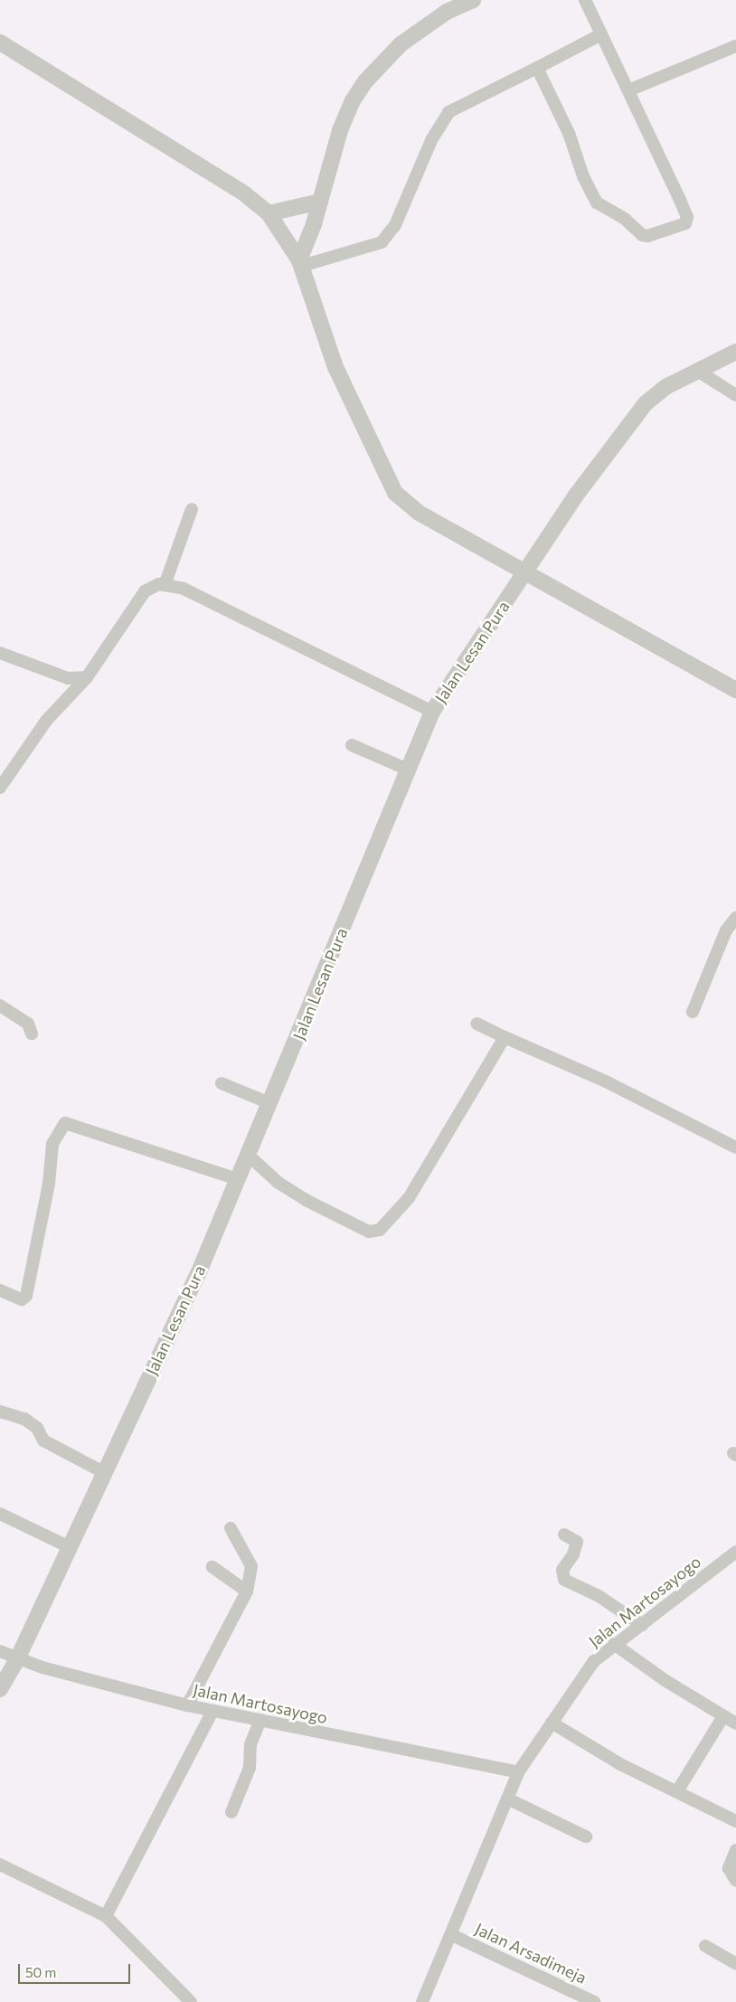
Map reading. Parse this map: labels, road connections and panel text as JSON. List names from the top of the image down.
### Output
{
  "streets": {
    "street": ["Jalan Lesan Pura", "Jalan Martosayogo", "Jalan Arsadimeja"]
  },
  "crossings": [
    ["Jalan Lesan Pura", "Jalan Martosayogo"],
    ["Jalan Martosayogo", "Jalan Arsadimeja"]
  ],
  "scale_bar": "50 m"
}
